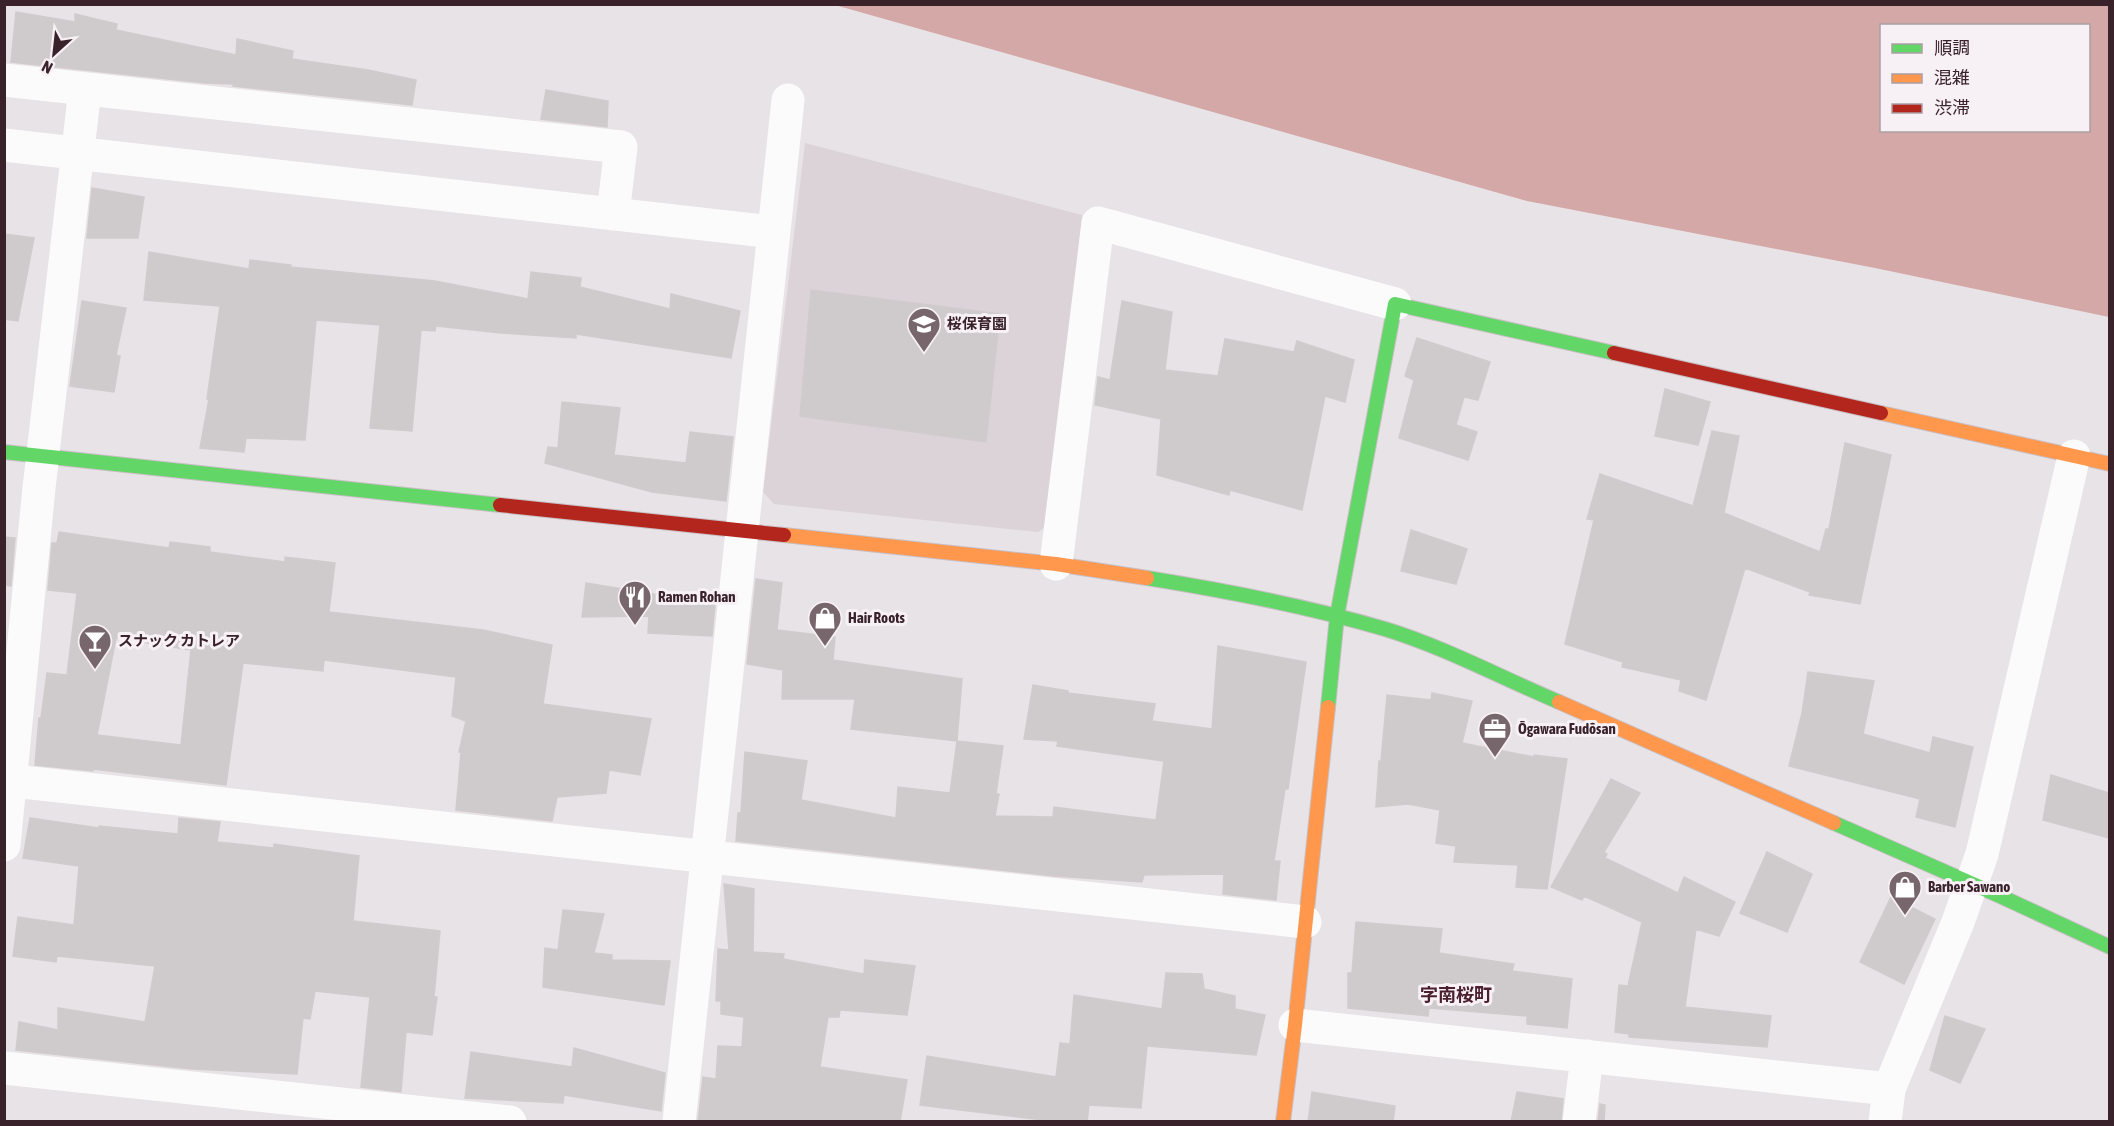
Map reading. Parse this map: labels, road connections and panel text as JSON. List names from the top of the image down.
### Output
{
  "districts": ["字南桜町"],
  "places": {
    "school or university": ["桜保育園"],
    "restaurant": ["Ramen Rohan"],
    "shop": ["Hair Roots", "Barber Sawano"],
    "bar": ["スナック カトレア"],
    "office": ["Ōgawara Fudōsan"]
  },
  "legend": ["順調", "混雑", "渋滞"],
  "north": "bottom left"
}
